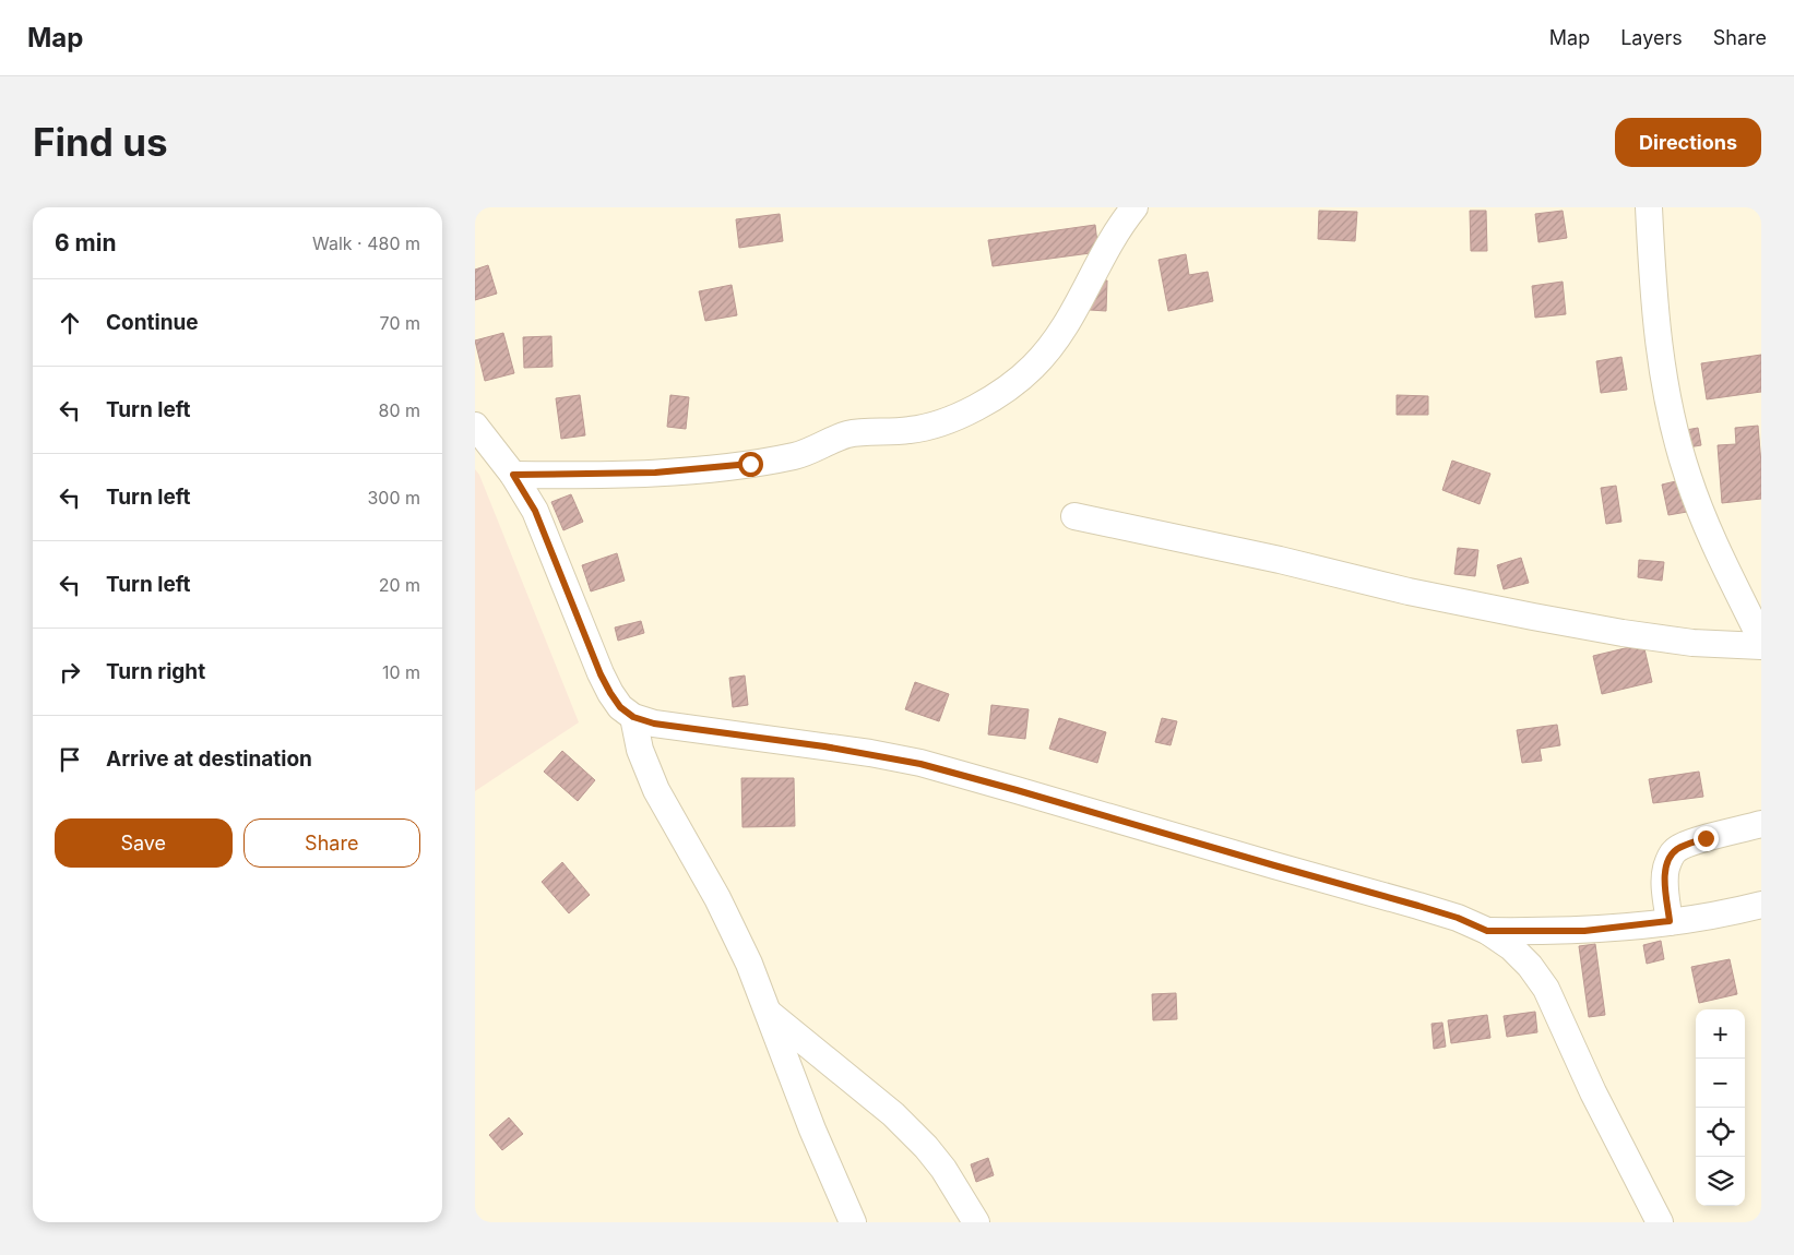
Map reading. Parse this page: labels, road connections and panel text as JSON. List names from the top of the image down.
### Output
{
  "page": {
    "header": "Map",
    "nav": ["Map", "Layers", "Share"],
    "buttons": [
      "Directions",
      ["Save", "Share"]
    ],
    "title": "Find us",
    "heading": ["6 min", "Walk · 480 m"],
    "list": [
      ["Continue", "70 m"],
      ["Turn left", "80 m"],
      ["Turn left", "300 m"],
      ["Turn left", "20 m"],
      ["Turn right", "10 m"],
      "Arrive at destination"
    ],
    "map_buttons": ["+", "−"]
  }
}
